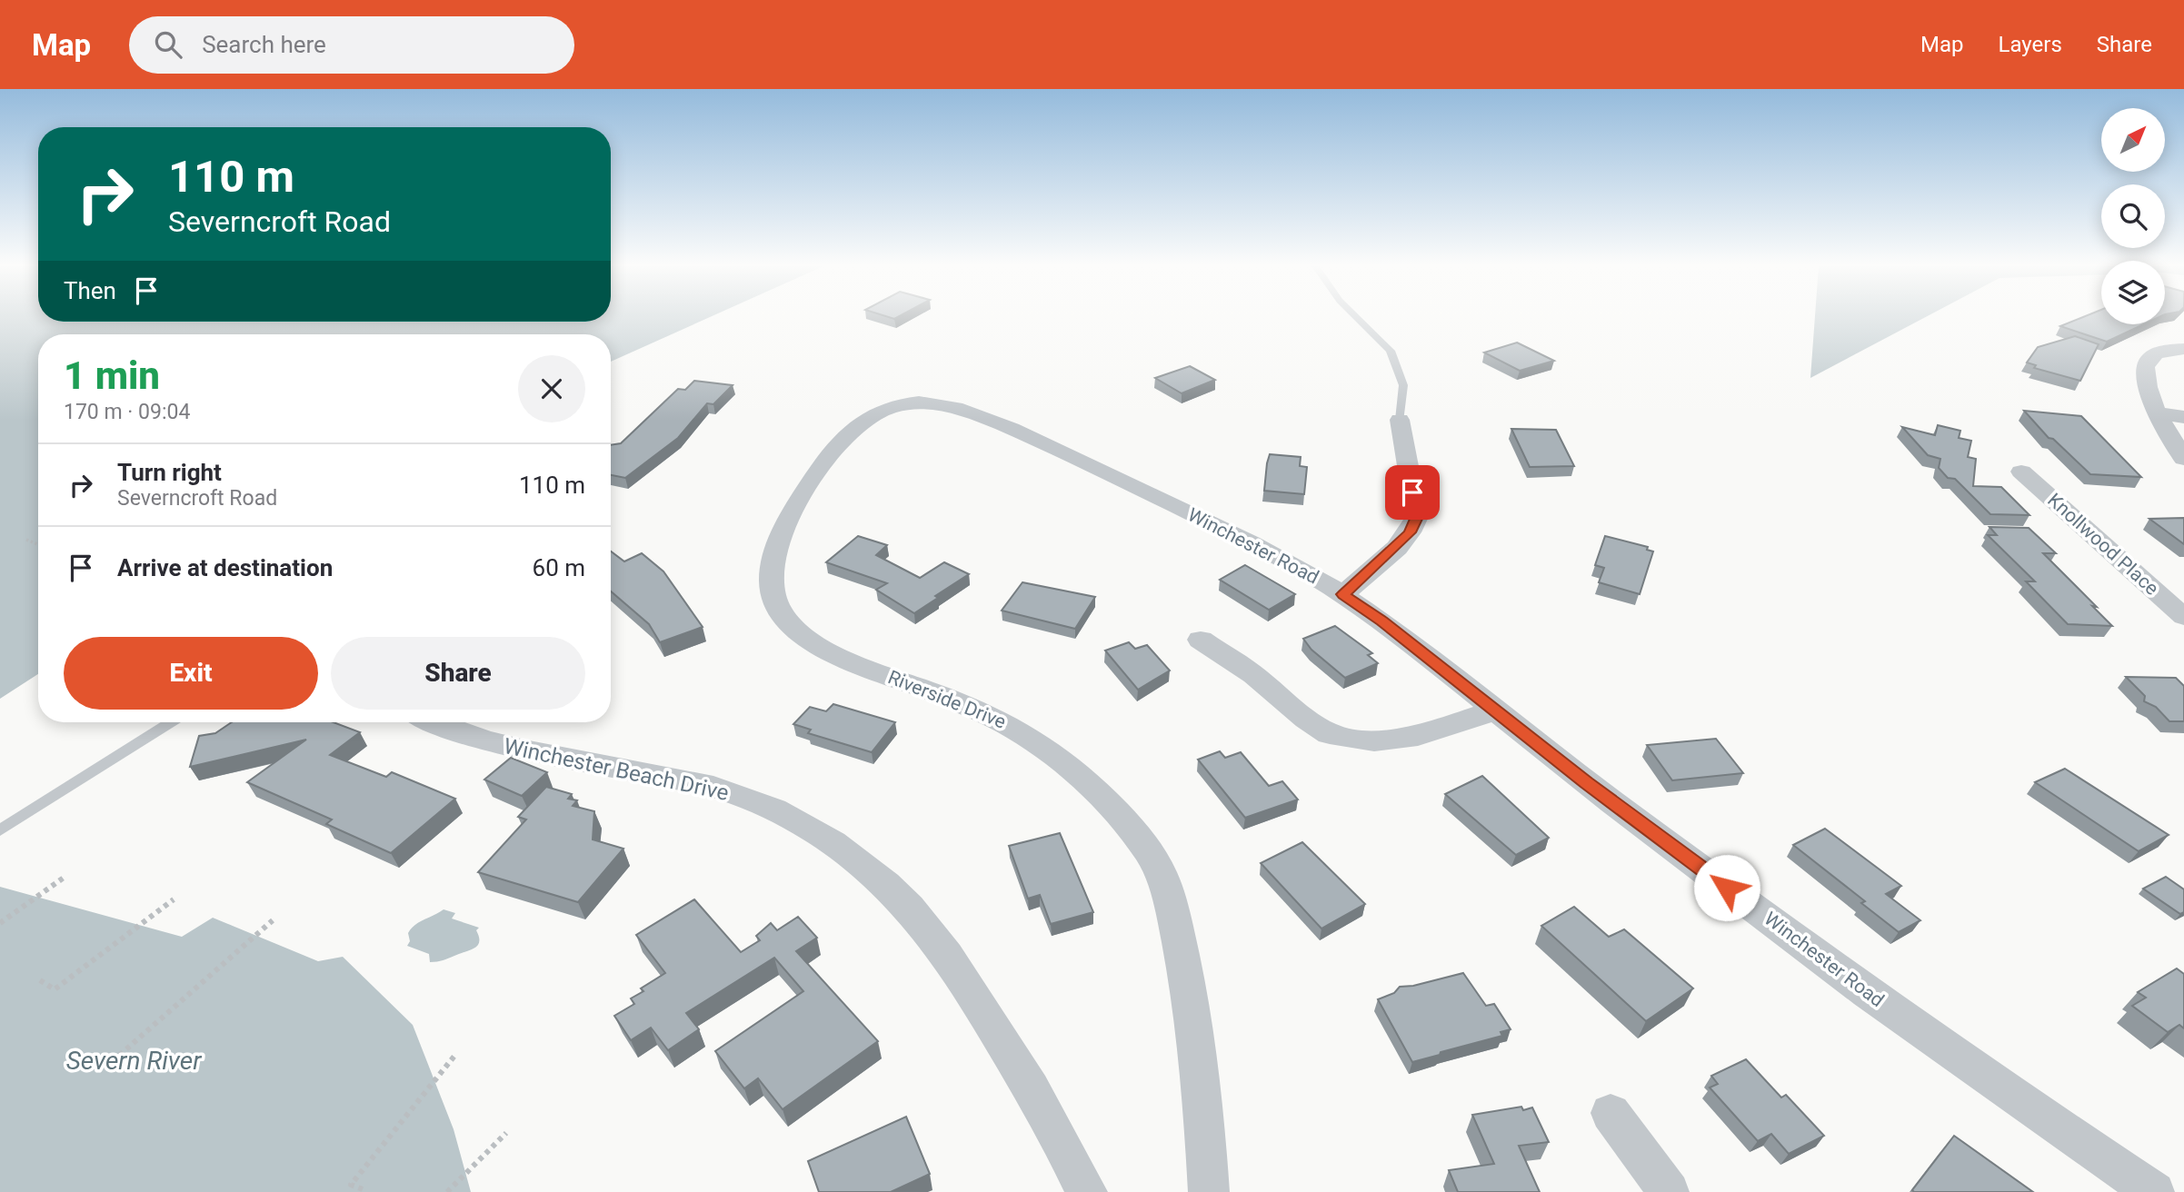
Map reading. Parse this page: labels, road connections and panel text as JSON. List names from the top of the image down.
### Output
{
  "streets": {
    "street": [
      "Knollwood Place",
      "Winchester Road",
      "Riverside Drive",
      "Winchester Beach Drive"
    ]
  },
  "crossings": [
    ["Winchester Road", "Riverside Drive"]
  ],
  "water": ["Severn River"],
  "north": "top right",
  "page": {
    "header": "Map",
    "search": "Search here",
    "nav": ["Map", "Layers", "Share"],
    "turn": ["110 m", "Severncroft Road"],
    "then": "Then",
    "heading": ["1 min", "170 m · 09:04"],
    "list": [
      {
        "name": "Turn right",
        "note": "Severncroft Road",
        "value": "110 m"
      },
      {
        "name": "Arrive at destination",
        "value": "60 m"
      }
    ],
    "buttons": ["Exit", "Share"]
  }
}
